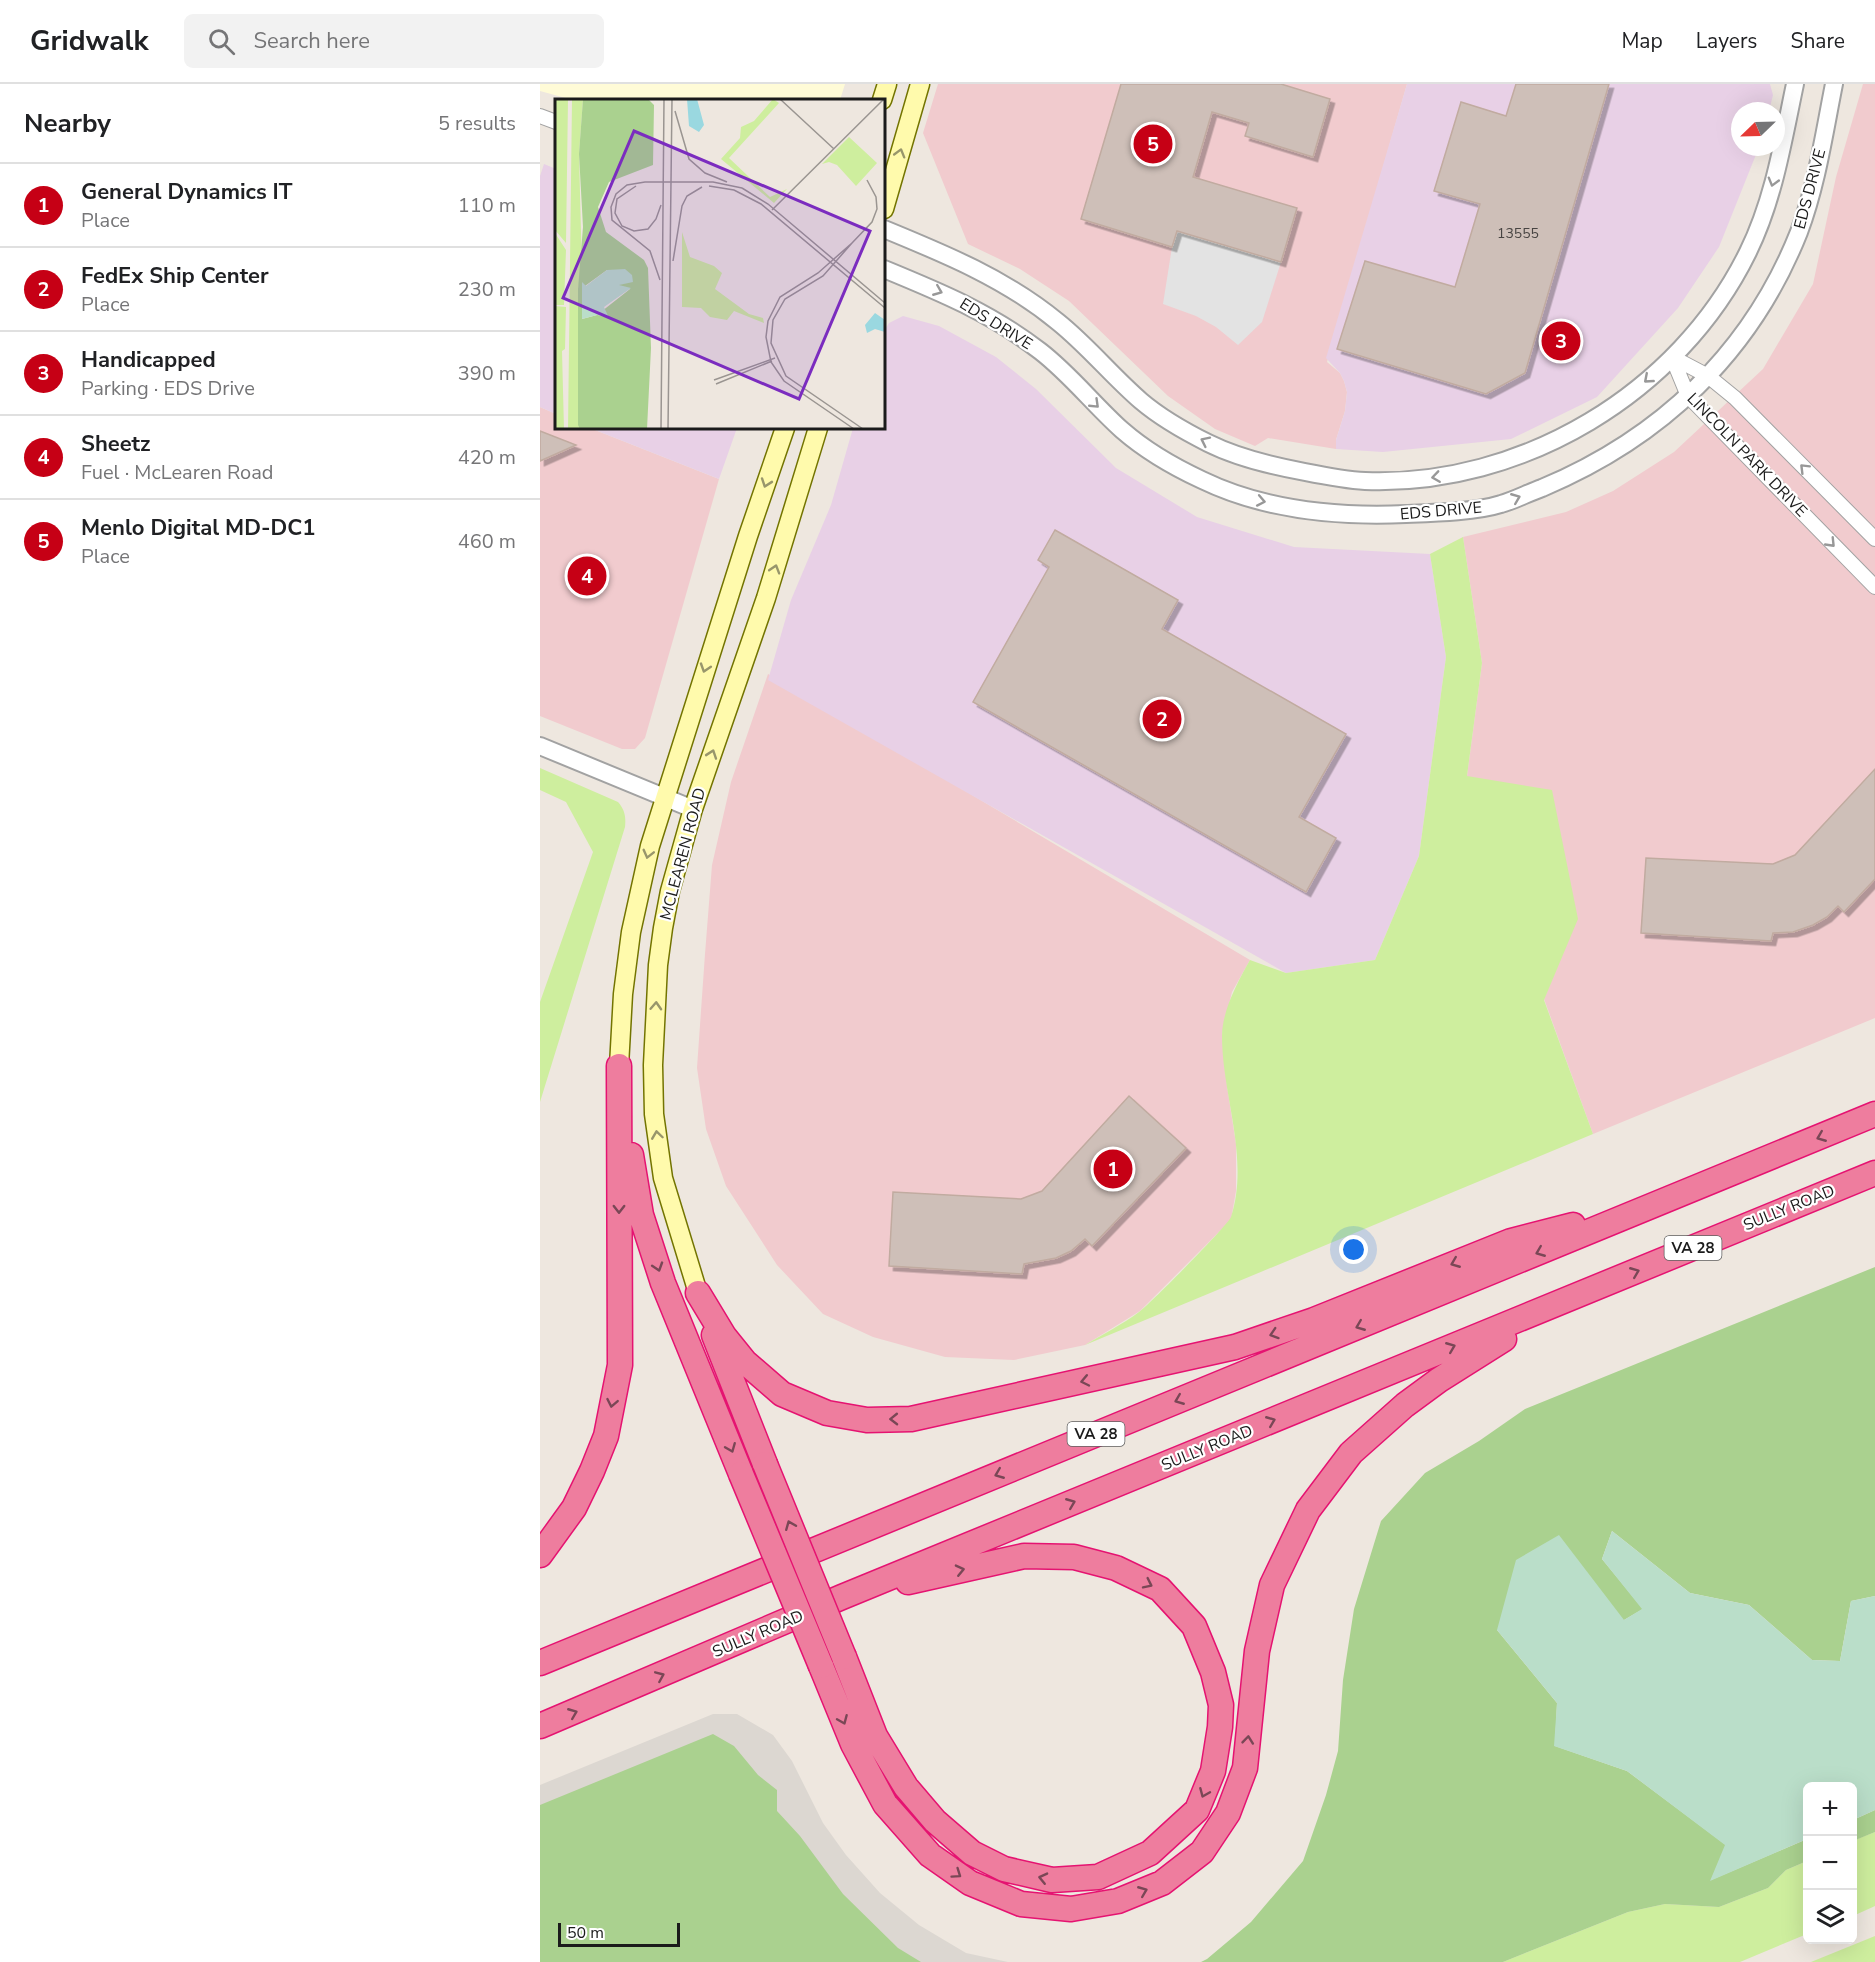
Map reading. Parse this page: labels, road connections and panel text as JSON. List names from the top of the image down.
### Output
{
  "streets": {
    "highway": ["SULLY ROAD", "VA 28"],
    "main road": ["MCLEAREN ROAD"],
    "street": ["EDS DRIVE", "LINCOLN PARK DRIVE"]
  },
  "crossings": [
    ["EDS DRIVE", "LINCOLN PARK DRIVE"]
  ],
  "house_numbers": ["13555"],
  "scale_bar": "50 m",
  "north": "bottom left",
  "page": {
    "header": "Gridwalk",
    "search": "Search here",
    "nav": ["Map", "Layers", "Share"],
    "heading": ["Nearby", "5 results"],
    "pins": [
      "5",
      "3",
      "4",
      "2",
      "1"
    ],
    "list": [
      {
        "mark": "1",
        "name": "General Dynamics IT",
        "note": "Place",
        "value": "110 m"
      },
      {
        "mark": "2",
        "name": "FedEx Ship Center",
        "note": "Place",
        "value": "230 m"
      },
      {
        "mark": "3",
        "name": "Handicapped",
        "note": "Parking · EDS Drive",
        "value": "390 m"
      },
      {
        "mark": "4",
        "name": "Sheetz",
        "note": "Fuel · McLearen Road",
        "value": "420 m"
      },
      {
        "mark": "5",
        "name": "Menlo Digital MD-DC1",
        "note": "Place",
        "value": "460 m"
      }
    ],
    "map_buttons": ["+", "−"],
    "scale": "50 m"
  }
}
